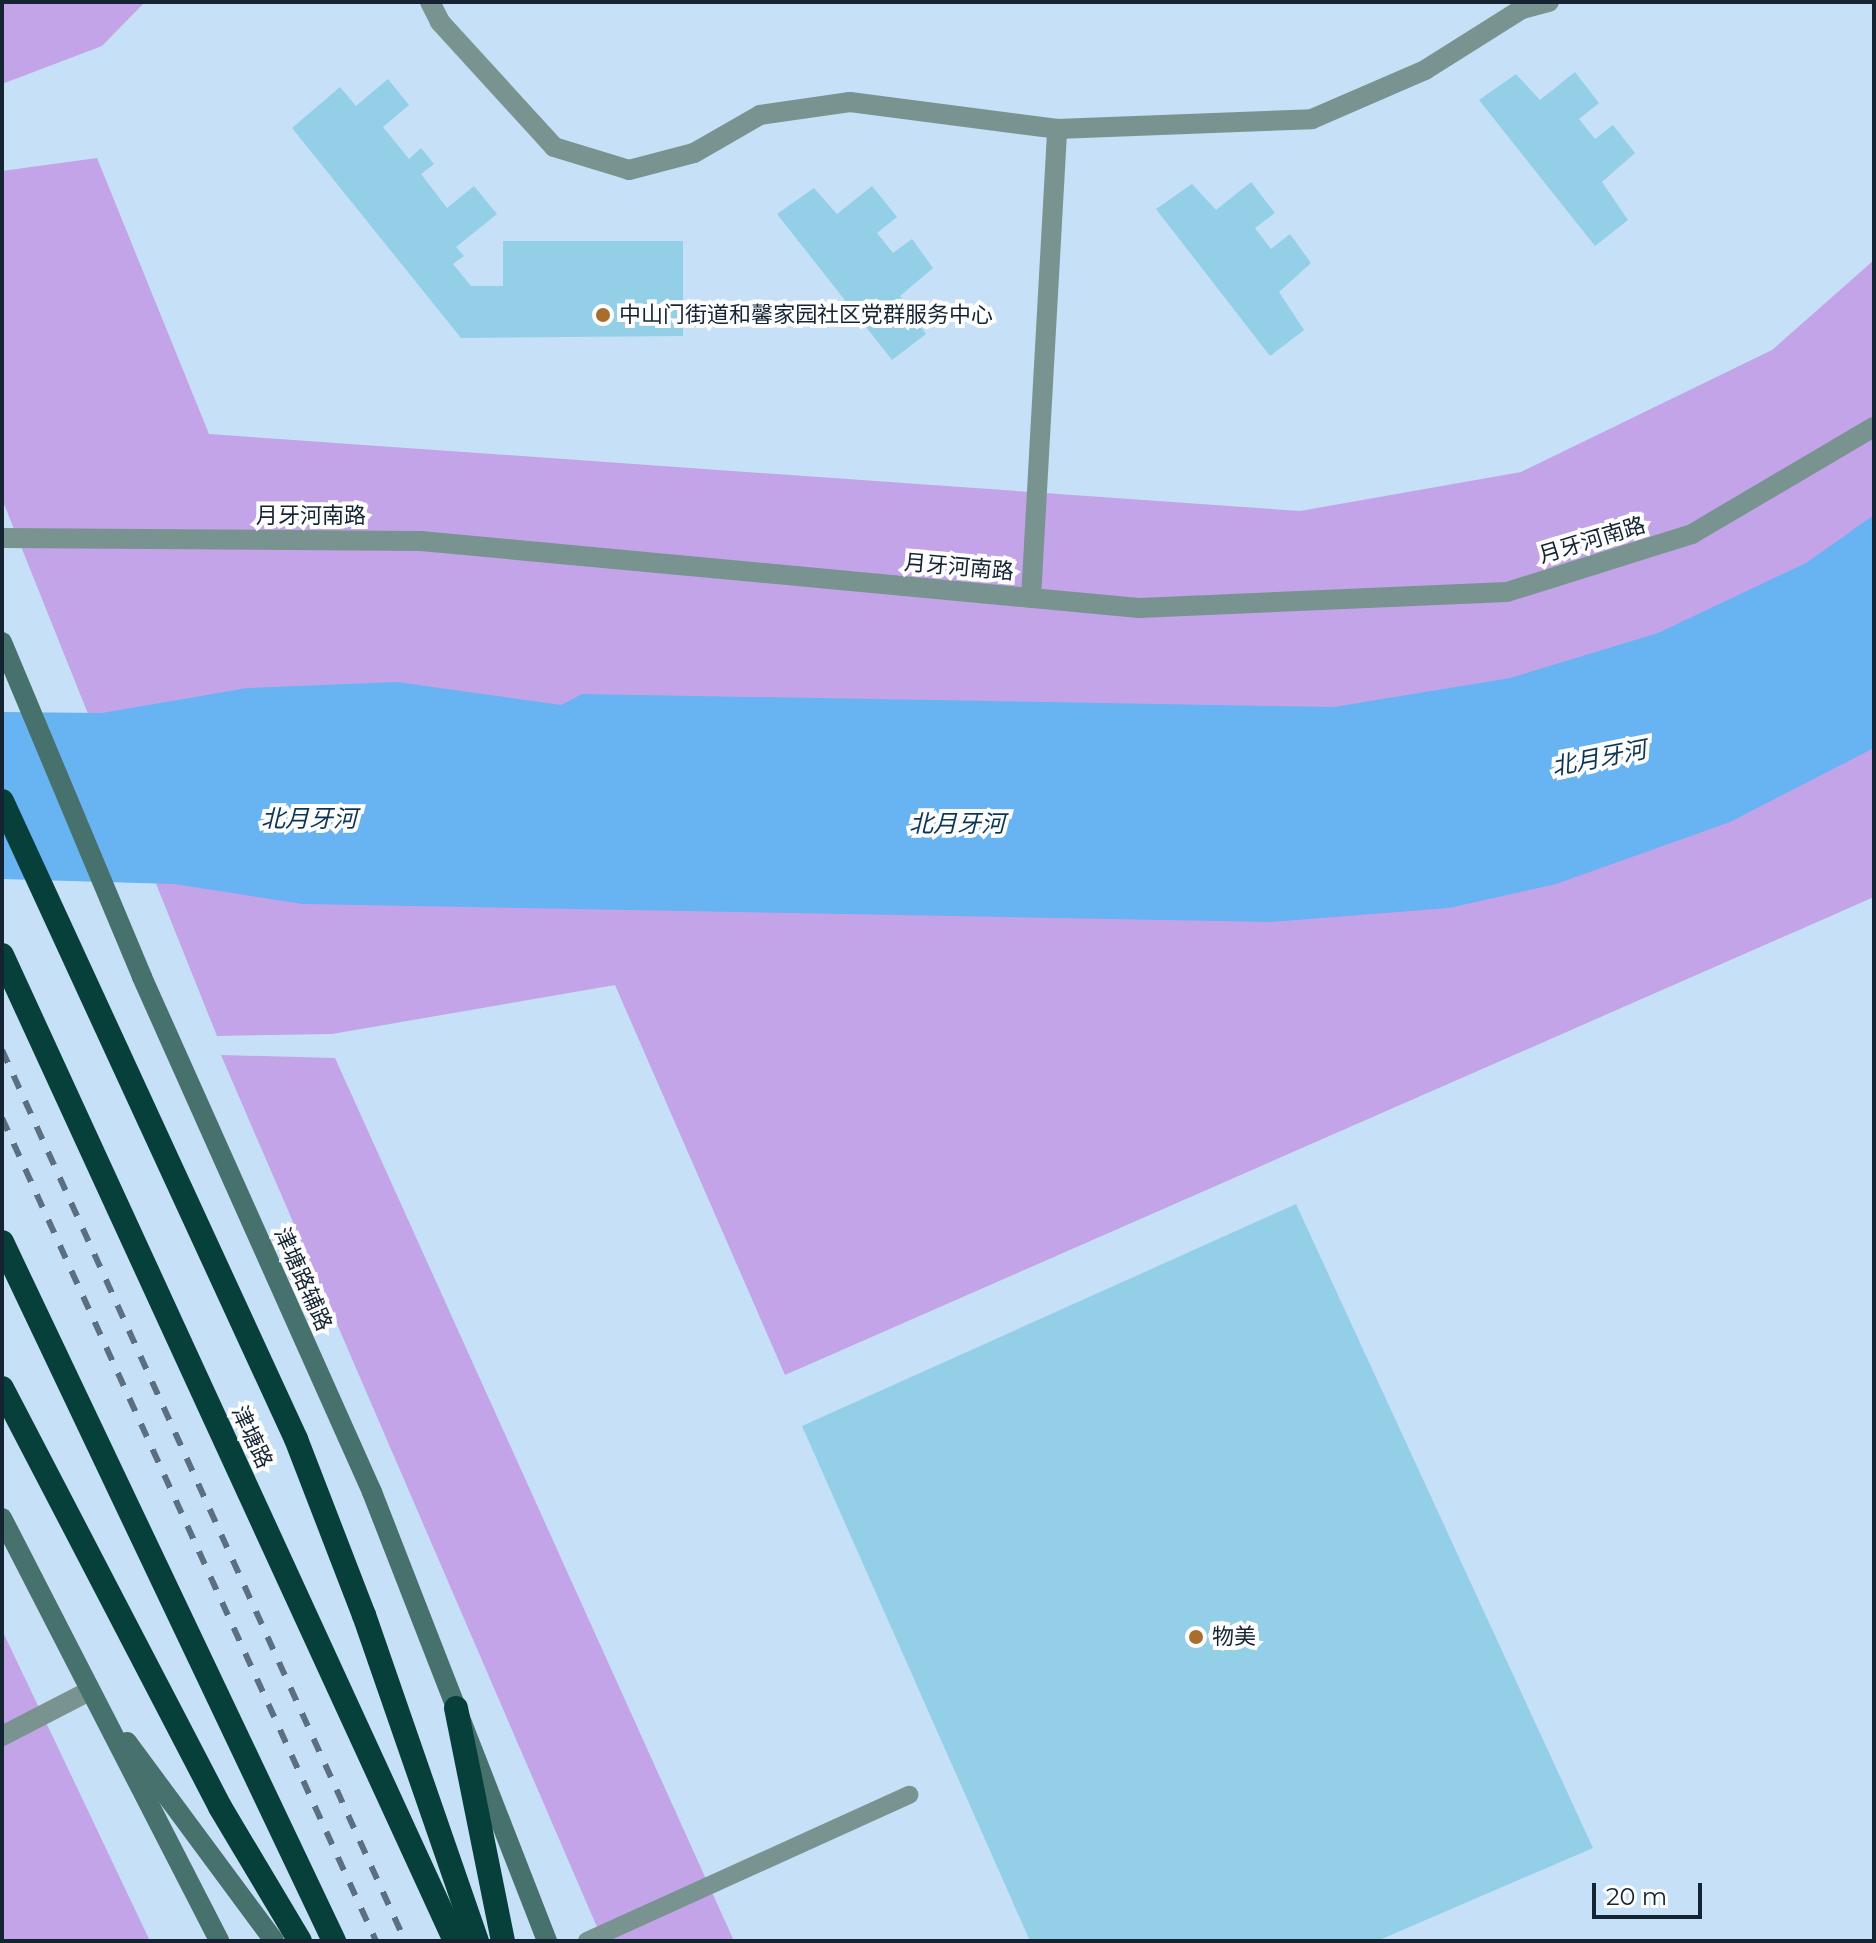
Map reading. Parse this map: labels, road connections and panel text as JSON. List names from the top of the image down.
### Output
{
  "streets": {
    "highway": ["津塘路"],
    "street": ["月牙河南路", "津塘路辅路"]
  },
  "water": ["北月牙河"],
  "places": ["中山门街道和馨家园社区党群服务中心", "物美"],
  "scale_bar": "20 m"
}
